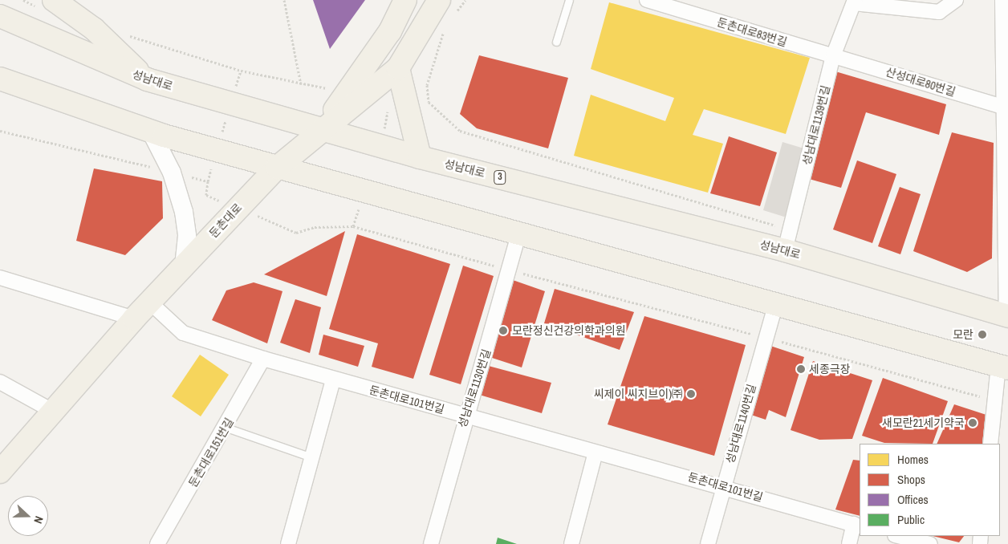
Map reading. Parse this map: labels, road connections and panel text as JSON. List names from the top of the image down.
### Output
{
  "streets": {
    "main road": ["성남대로", "3", "둔촌대로"],
    "street": [
      "둔촌대로83번길",
      "산성대로80번길",
      "성남대로1139번길",
      "성남대로1130번길",
      "둔촌대로101번길",
      "성남대로1140번길",
      "둔촌대로151번길"
    ]
  },
  "crossings": [
    ["둔촌대로83번길", "산성대로80번길"],
    ["둔촌대로83번길", "성남대로1139번길"],
    ["성남대로", "성남대로1139번길"],
    ["성남대로", "둔촌대로"],
    ["산성대로80번길", "성남대로1139번길"],
    ["둔촌대로", "둔촌대로101번길"],
    ["성남대로1130번길", "둔촌대로101번길"],
    ["둔촌대로101번길", "성남대로1140번길"],
    ["둔촌대로101번길", "둔촌대로151번길"]
  ],
  "places": [
    "모란정신건강의학과의원",
    "모란",
    "세종극장",
    "씨제이 씨지브이)㈜",
    "새모란21세기약국"
  ],
  "legend": [
    "Homes",
    "Shops",
    "Offices",
    "Public"
  ],
  "north": "right"
}
